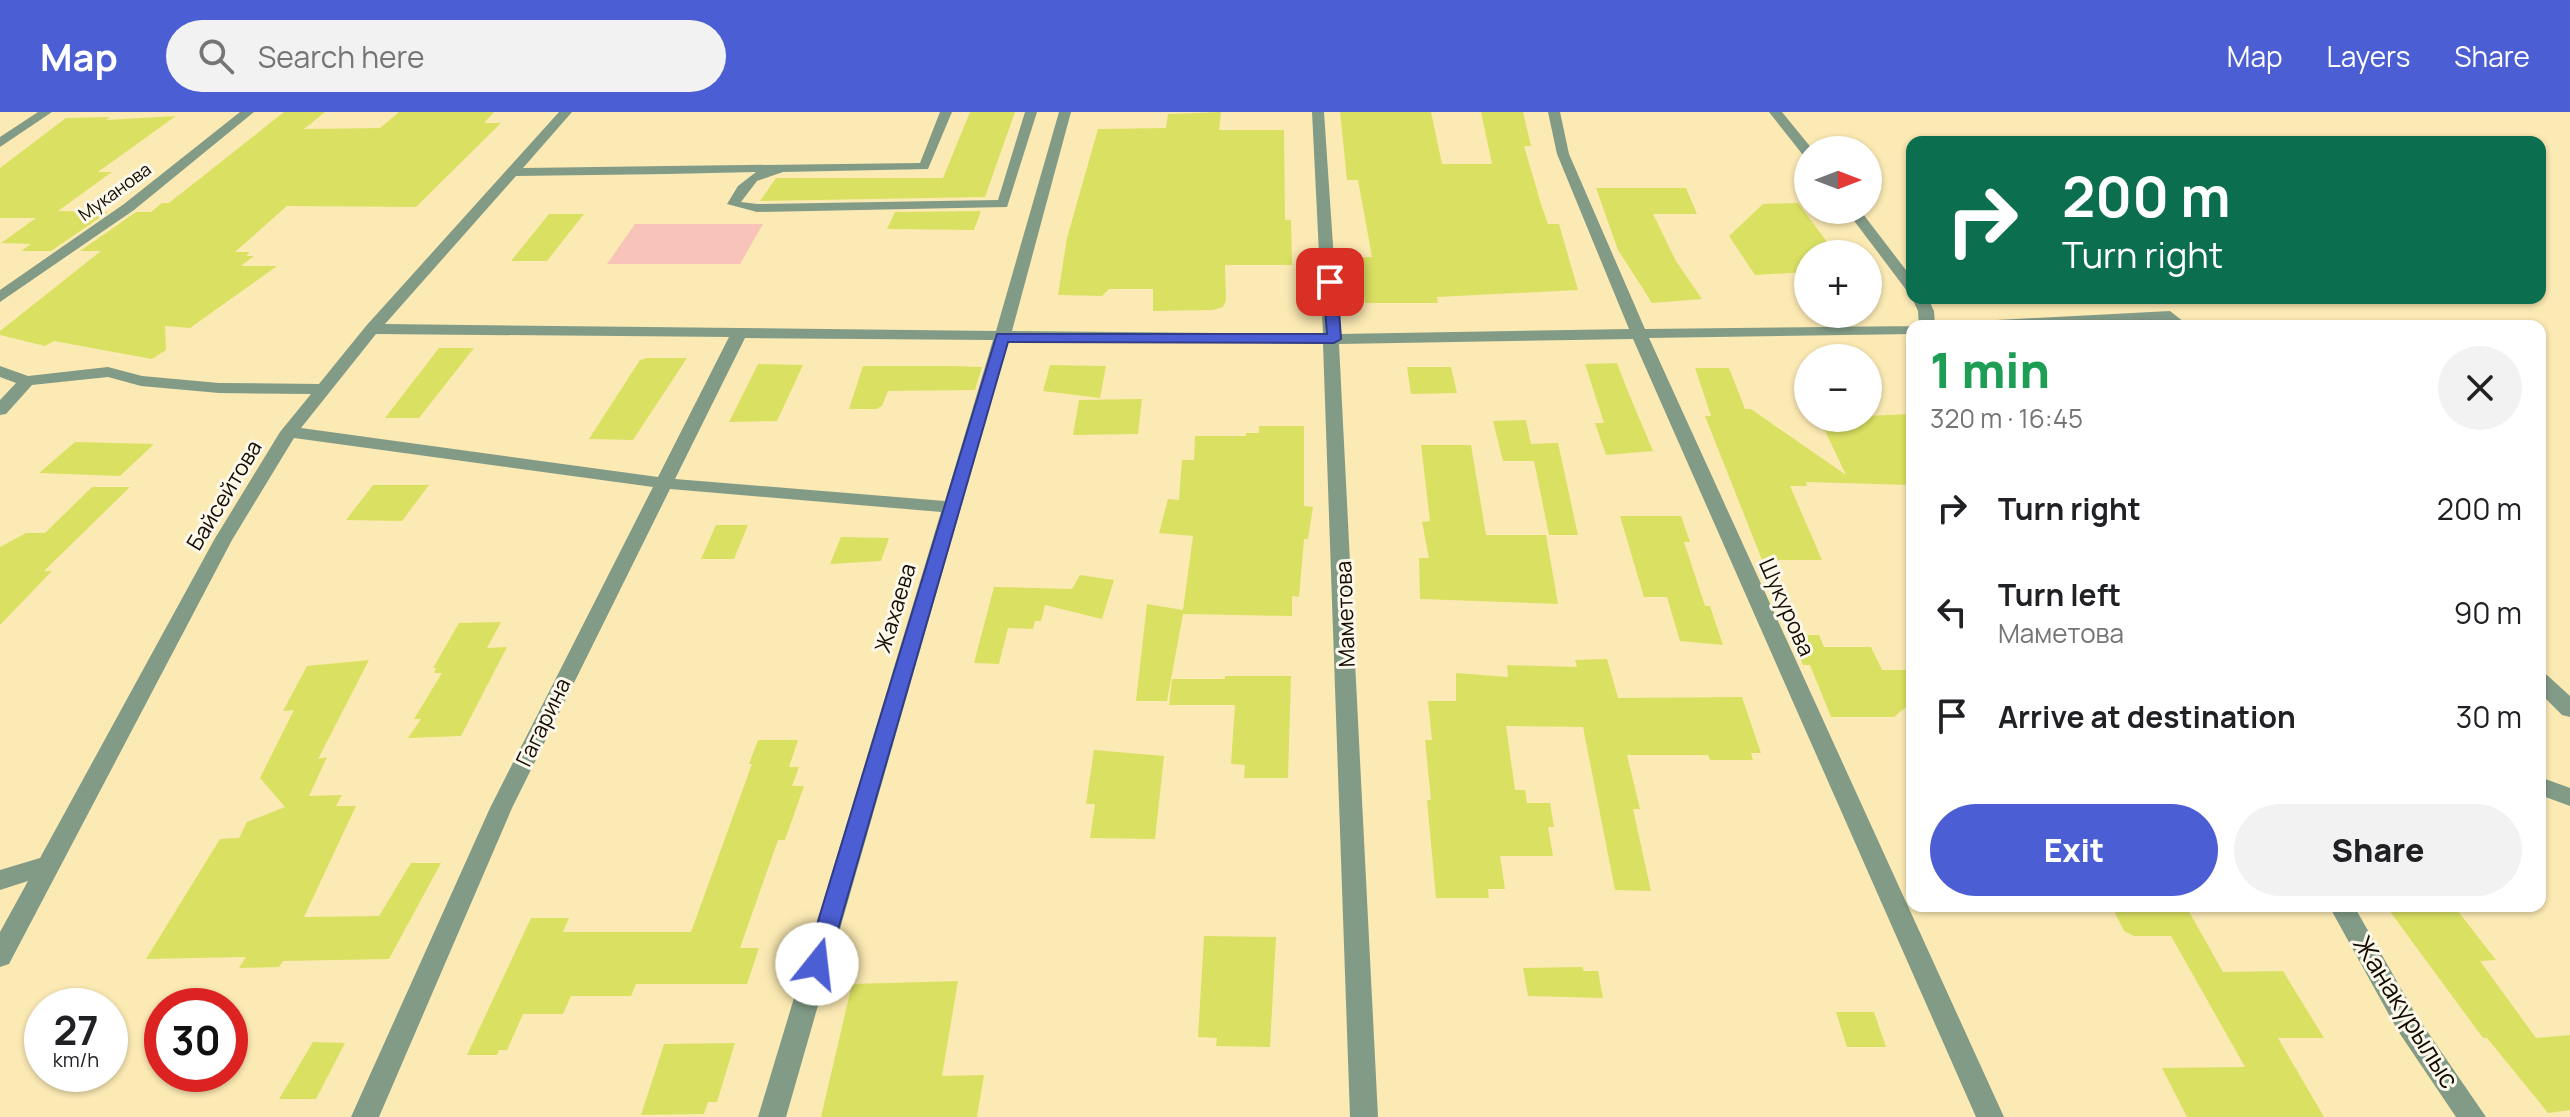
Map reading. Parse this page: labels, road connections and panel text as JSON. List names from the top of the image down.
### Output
{
  "streets": {
    "street": [
      "Муканова",
      "Байсейтова",
      "Шукурова",
      "Жахаева",
      "Маметова",
      "Гагарина",
      "Жанакурылыс"
    ]
  },
  "north": "right",
  "page": {
    "header": "Map",
    "search": "Search here",
    "nav": ["Map", "Layers", "Share"],
    "map_buttons": ["+", "−"],
    "turn": ["200 m", "Turn right"],
    "heading": ["1 min", "320 m · 16:45"],
    "list": [
      {
        "name": "Turn right",
        "value": "200 m"
      },
      {
        "name": "Turn left",
        "note": "Маметова",
        "value": "90 m"
      },
      {
        "name": "Arrive at destination",
        "value": "30 m"
      }
    ],
    "buttons": ["Exit", "Share"],
    "speed": "27 km/h",
    "limit": "30"
  }
}
